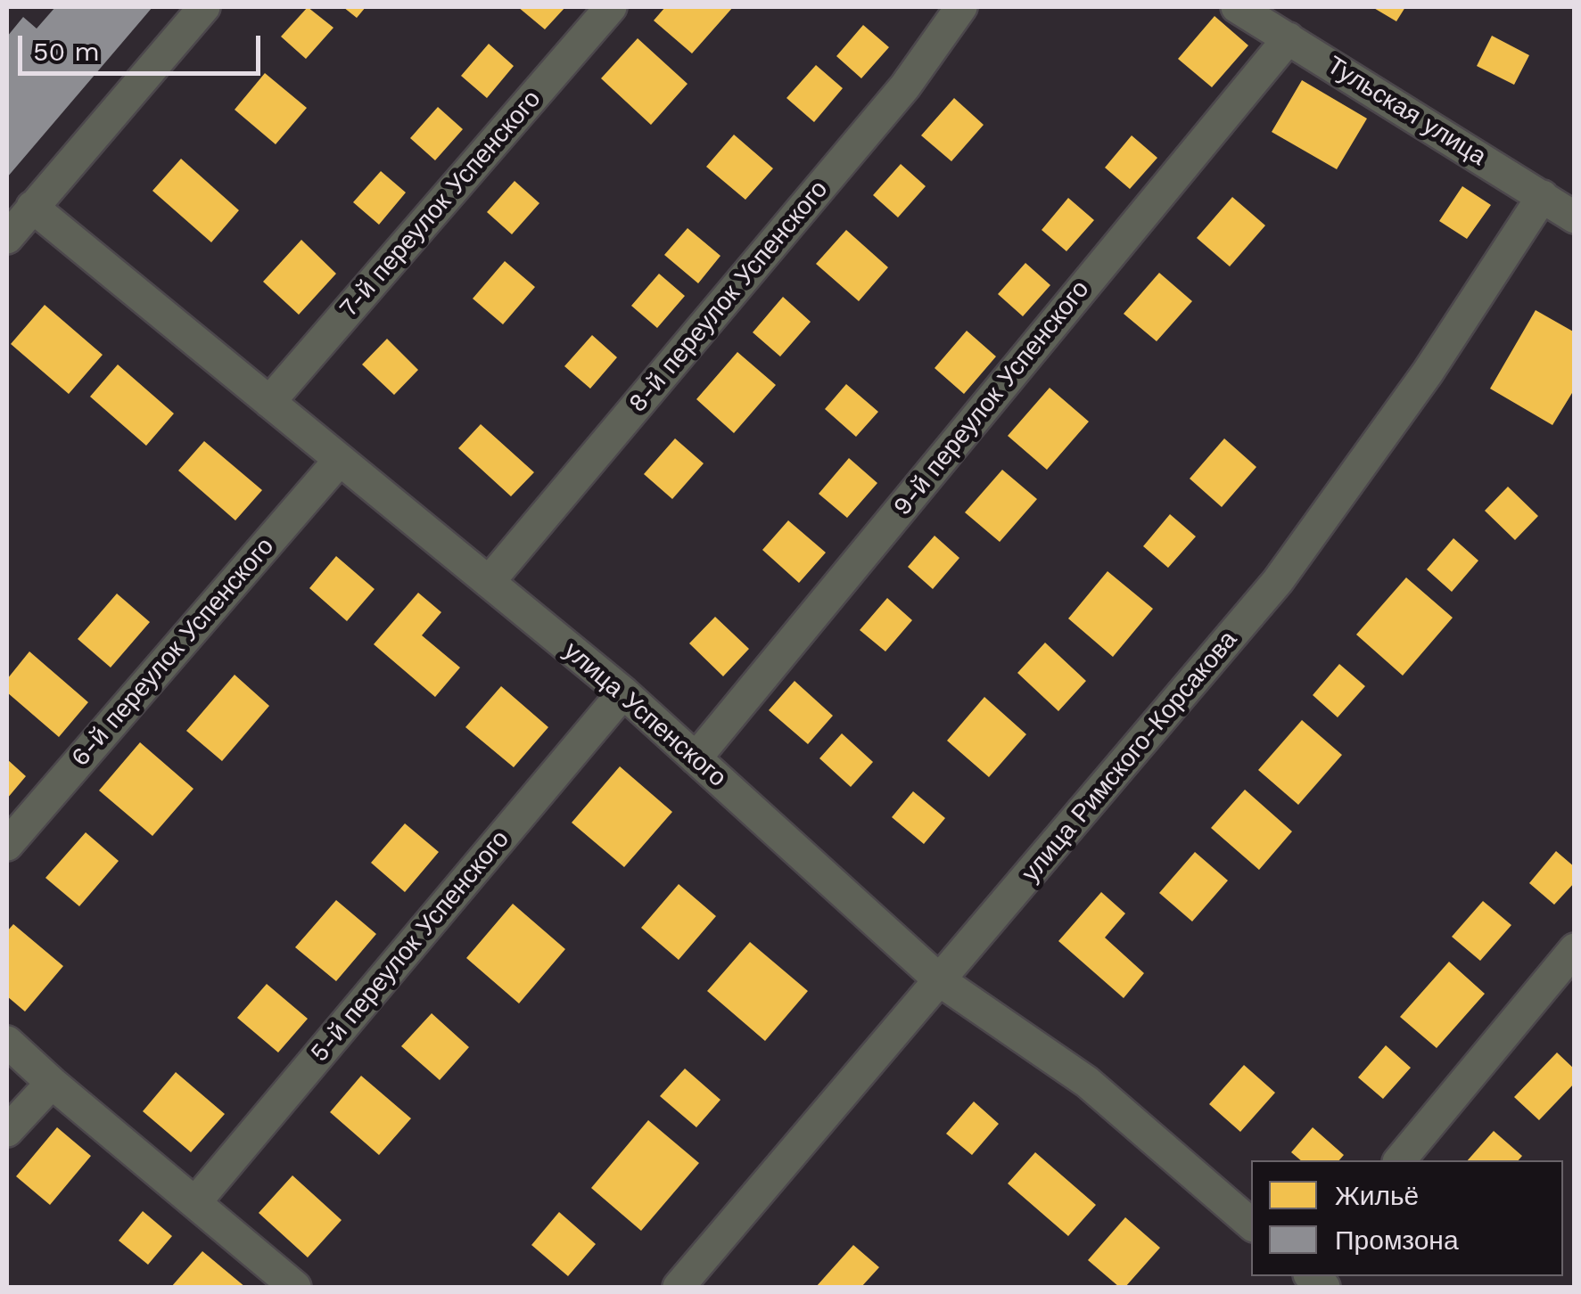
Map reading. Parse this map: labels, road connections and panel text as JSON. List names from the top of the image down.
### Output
{
  "streets": {
    "street": [
      "Тульская улица",
      "7-й переулок Успенского",
      "8-й переулок Успенского",
      "9-й переулок Успенского",
      "6-й переулок Успенского",
      "улица Успенского",
      "улица Римского-Корсакова",
      "5-й переулок Успенского"
    ]
  },
  "crossings": [
    ["Тульская улица", "9-й переулок Успенского"],
    ["Тульская улица", "улица Римского-Корсакова"],
    ["7-й переулок Успенского", "улица Успенского"],
    ["8-й переулок Успенского", "улица Успенского"],
    ["9-й переулок Успенского", "улица Успенского"],
    ["6-й переулок Успенского", "улица Успенского"],
    ["улица Успенского", "улица Римского-Корсакова"],
    ["улица Успенского", "5-й переулок Успенского"]
  ],
  "legend": ["Жильё", "Промзона"],
  "scale_bar": "50 m"
}
